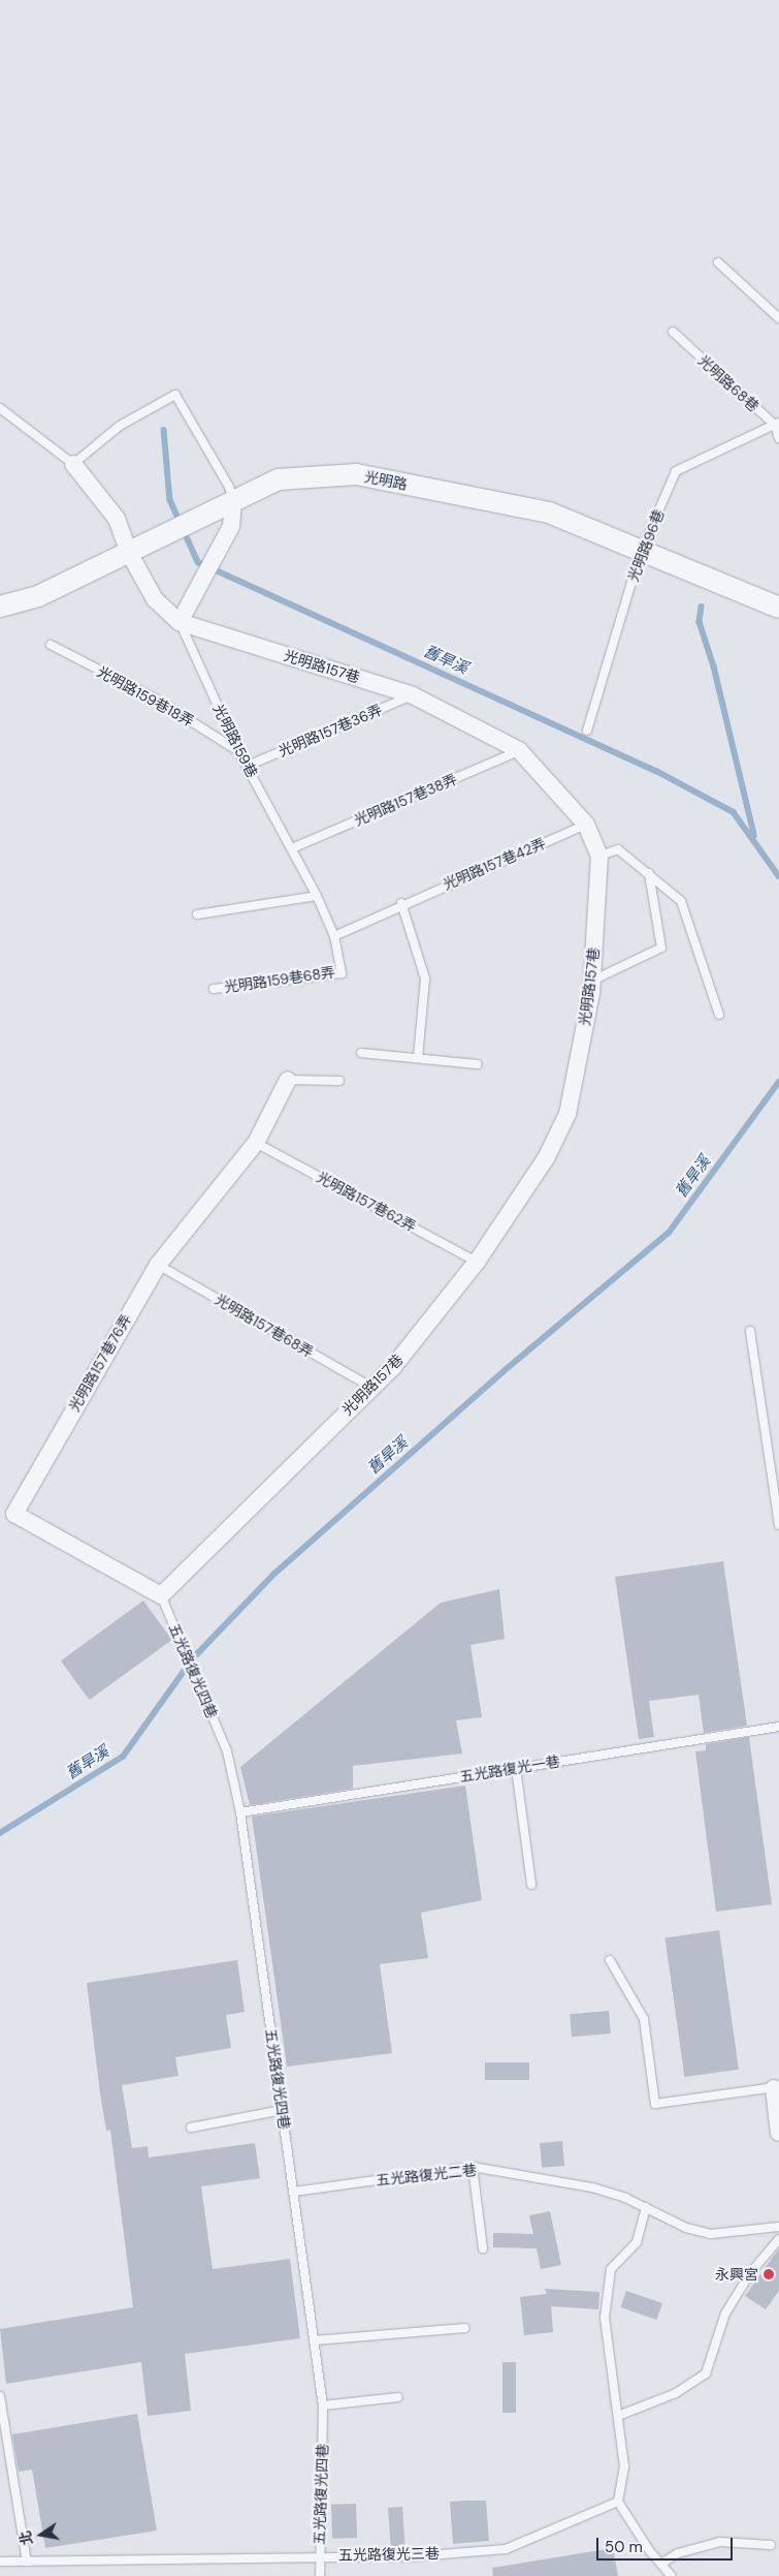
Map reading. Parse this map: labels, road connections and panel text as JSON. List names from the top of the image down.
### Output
{
  "streets": {
    "street": [
      "光明路",
      "光明路157巷",
      "光明路159巷",
      "光明路157巷76弄"
    ],
    "lane": [
      "光明路68巷",
      "光明路96巷",
      "光明路159巷18弄",
      "光明路157巷36弄",
      "光明路157巷38弄",
      "光明路157巷42弄",
      "光明路159巷68弄",
      "光明路157巷62弄",
      "光明路157巷68弄",
      "五光路復光四巷",
      "五光路復光一巷",
      "五光路復光二巷",
      "五光路復光三巷"
    ]
  },
  "crossings": [
    ["光明路68巷", "光明路96巷"],
    ["光明路", "光明路96巷"],
    ["光明路", "光明路159巷"],
    ["光明路157巷", "光明路157巷36弄"],
    ["光明路157巷", "光明路159巷"],
    ["光明路157巷", "光明路157巷38弄"],
    ["光明路157巷", "光明路157巷42弄"],
    ["光明路157巷", "光明路157巷62弄"],
    ["光明路157巷", "光明路157巷68弄"],
    ["光明路157巷", "光明路157巷76弄"],
    ["光明路157巷", "五光路復光四巷"],
    ["光明路159巷18弄", "光明路159巷"],
    ["光明路157巷36弄", "光明路159巷"],
    ["光明路159巷", "光明路157巷38弄"],
    ["光明路159巷", "光明路157巷42弄"],
    ["光明路159巷", "光明路159巷68弄"],
    ["光明路157巷42弄", "光明路159巷68弄"],
    ["光明路157巷62弄", "光明路157巷76弄"],
    ["光明路157巷68弄", "光明路157巷76弄"],
    ["光明路157巷76弄", "五光路復光四巷"],
    ["五光路復光四巷", "五光路復光一巷"],
    ["五光路復光四巷", "五光路復光二巷"],
    ["五光路復光四巷", "五光路復光三巷"]
  ],
  "water": ["舊旱溪"],
  "places": ["永興宮"],
  "scale_bar": "50 m",
  "north": "left"
}
